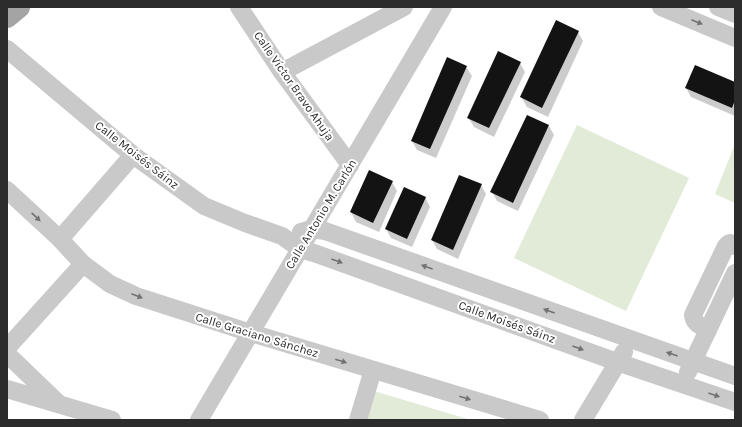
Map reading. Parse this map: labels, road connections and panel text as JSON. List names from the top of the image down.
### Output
{
  "streets": {
    "street": [
      "Calle Víctor Bravo Ahuja",
      "Calle Moisés Sáinz",
      "Calle Antonio M. Carlón",
      "Calle Graciano Sánchez"
    ]
  },
  "crossings": [
    ["Calle Víctor Bravo Ahuja", "Calle Antonio M. Carlón"],
    ["Calle Moisés Sáinz", "Calle Antonio M. Carlón"],
    ["Calle Antonio M. Carlón", "Calle Graciano Sánchez"]
  ]
}
